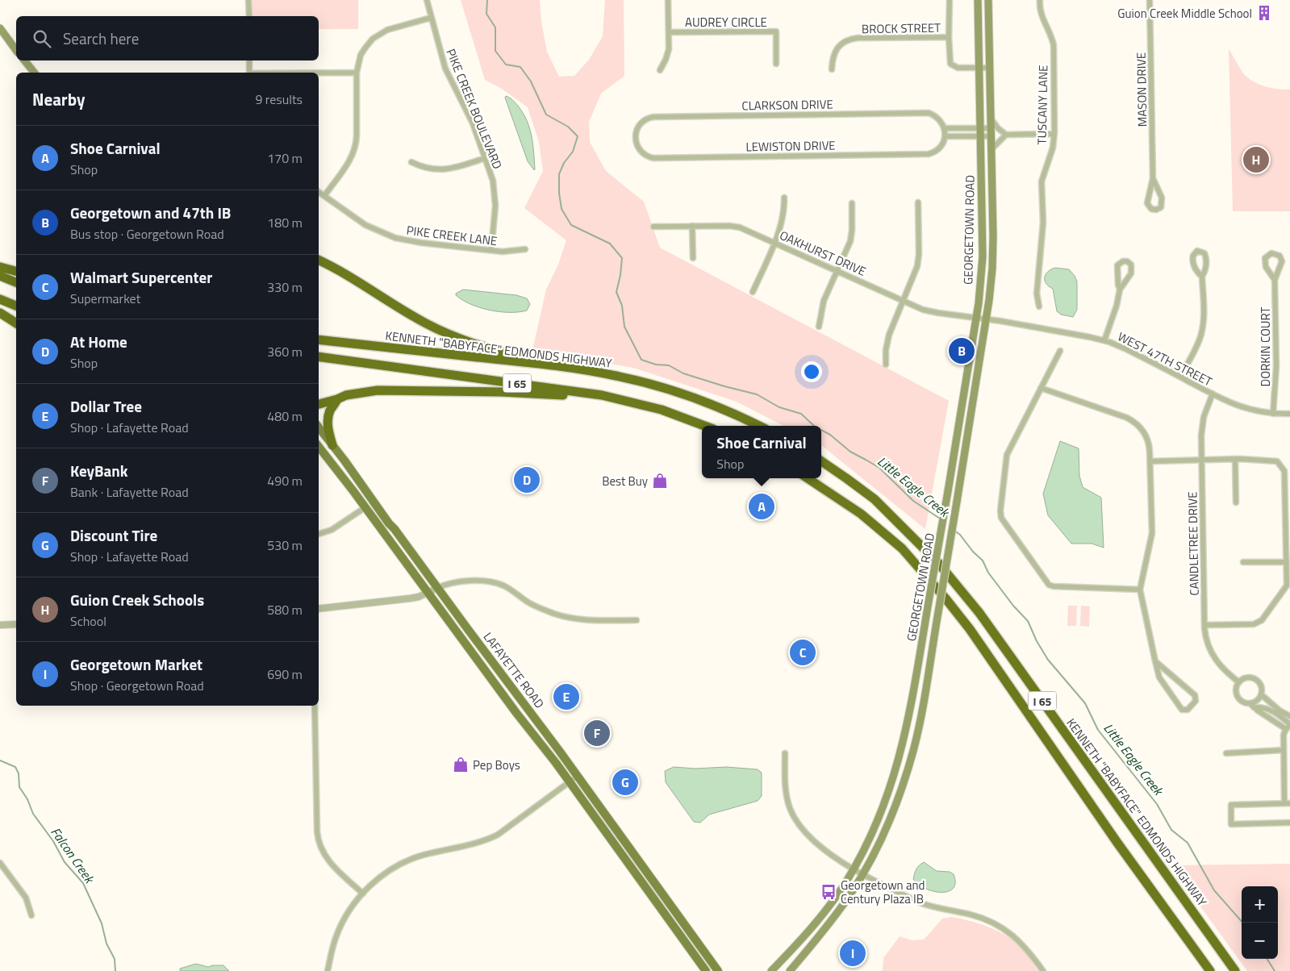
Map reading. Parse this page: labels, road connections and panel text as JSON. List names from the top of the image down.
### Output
{
  "streets": {
    "highway": ["KENNETH \"BABYFACE\" EDMONDS HIGHWAY", "I 65"],
    "main road": ["GEORGETOWN ROAD", "LAFAYETTE ROAD"],
    "street": [
      "AUDREY CIRCLE",
      "BROCK STREET",
      "MASON DRIVE",
      "CLARKSON DRIVE",
      "TUSCANY LANE",
      "PIKE CREEK BOULEVARD",
      "LEWISTON DRIVE",
      "PIKE CREEK LANE",
      "OAKHURST DRIVE",
      "DORKIN COURT",
      "WEST 47TH STREET",
      "CANDLETREE DRIVE"
    ]
  },
  "crossings": [
    ["BROCK STREET", "GEORGETOWN ROAD"],
    ["CLARKSON DRIVE", "LEWISTON DRIVE"],
    ["PIKE CREEK BOULEVARD", "PIKE CREEK LANE"],
    ["GEORGETOWN ROAD", "OAKHURST DRIVE"],
    ["GEORGETOWN ROAD", "WEST 47TH STREET"],
    ["OAKHURST DRIVE", "WEST 47TH STREET"],
    ["DORKIN COURT", "WEST 47TH STREET"],
    ["WEST 47TH STREET", "CANDLETREE DRIVE"]
  ],
  "water": ["Little Eagle Creek", "Falcon Creek"],
  "places": {
    "building": ["Guion Creek Middle School"],
    "shop": ["Best Buy", "Pep Boys"],
    "bus stop": ["Georgetown and Century Plaza IB"]
  },
  "page": {
    "search": "Search here",
    "heading": ["Nearby", "9 results"],
    "list": [
      {
        "mark": "A",
        "name": "Shoe Carnival",
        "note": "Shop",
        "value": "170 m"
      },
      {
        "mark": "B",
        "name": "Georgetown and 47th IB",
        "note": "Bus stop · Georgetown Road",
        "value": "180 m"
      },
      {
        "mark": "C",
        "name": "Walmart Supercenter",
        "note": "Supermarket",
        "value": "330 m"
      },
      {
        "mark": "D",
        "name": "At Home",
        "note": "Shop",
        "value": "360 m"
      },
      {
        "mark": "E",
        "name": "Dollar Tree",
        "note": "Shop · Lafayette Road",
        "value": "480 m"
      },
      {
        "mark": "F",
        "name": "KeyBank",
        "note": "Bank · Lafayette Road",
        "value": "490 m"
      },
      {
        "mark": "G",
        "name": "Discount Tire",
        "note": "Shop · Lafayette Road",
        "value": "530 m"
      },
      {
        "mark": "H",
        "name": "Guion Creek Schools",
        "note": "School",
        "value": "580 m"
      },
      {
        "mark": "I",
        "name": "Georgetown Market",
        "note": "Shop · Georgetown Road",
        "value": "690 m"
      }
    ],
    "pins": [
      "H",
      "B",
      "D",
      "A",
      "C",
      "E",
      "F",
      "G",
      "I"
    ],
    "popup": ["Shoe Carnival", "Shop"],
    "map_buttons": ["+", "−"]
  }
}
